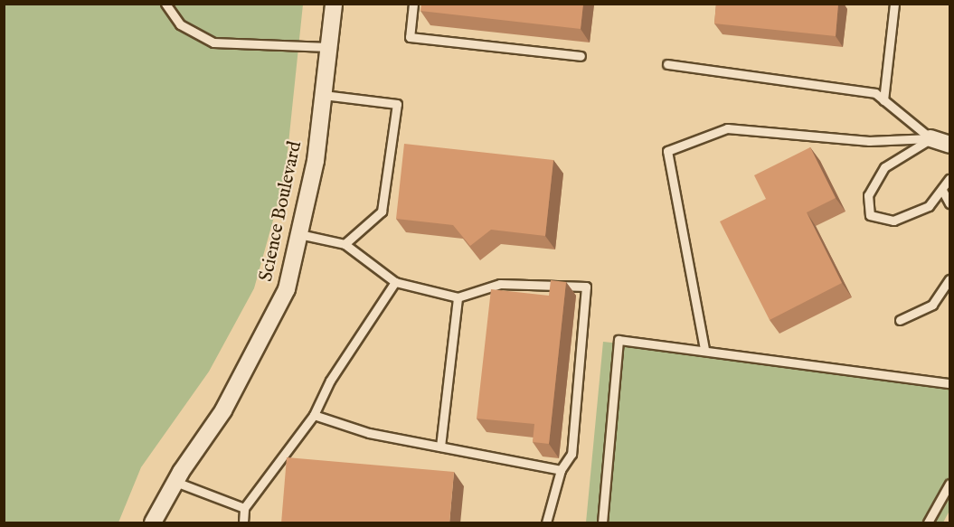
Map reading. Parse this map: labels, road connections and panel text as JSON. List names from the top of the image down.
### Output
{
  "streets": {
    "street": ["Science Boulevard"]
  }
}
